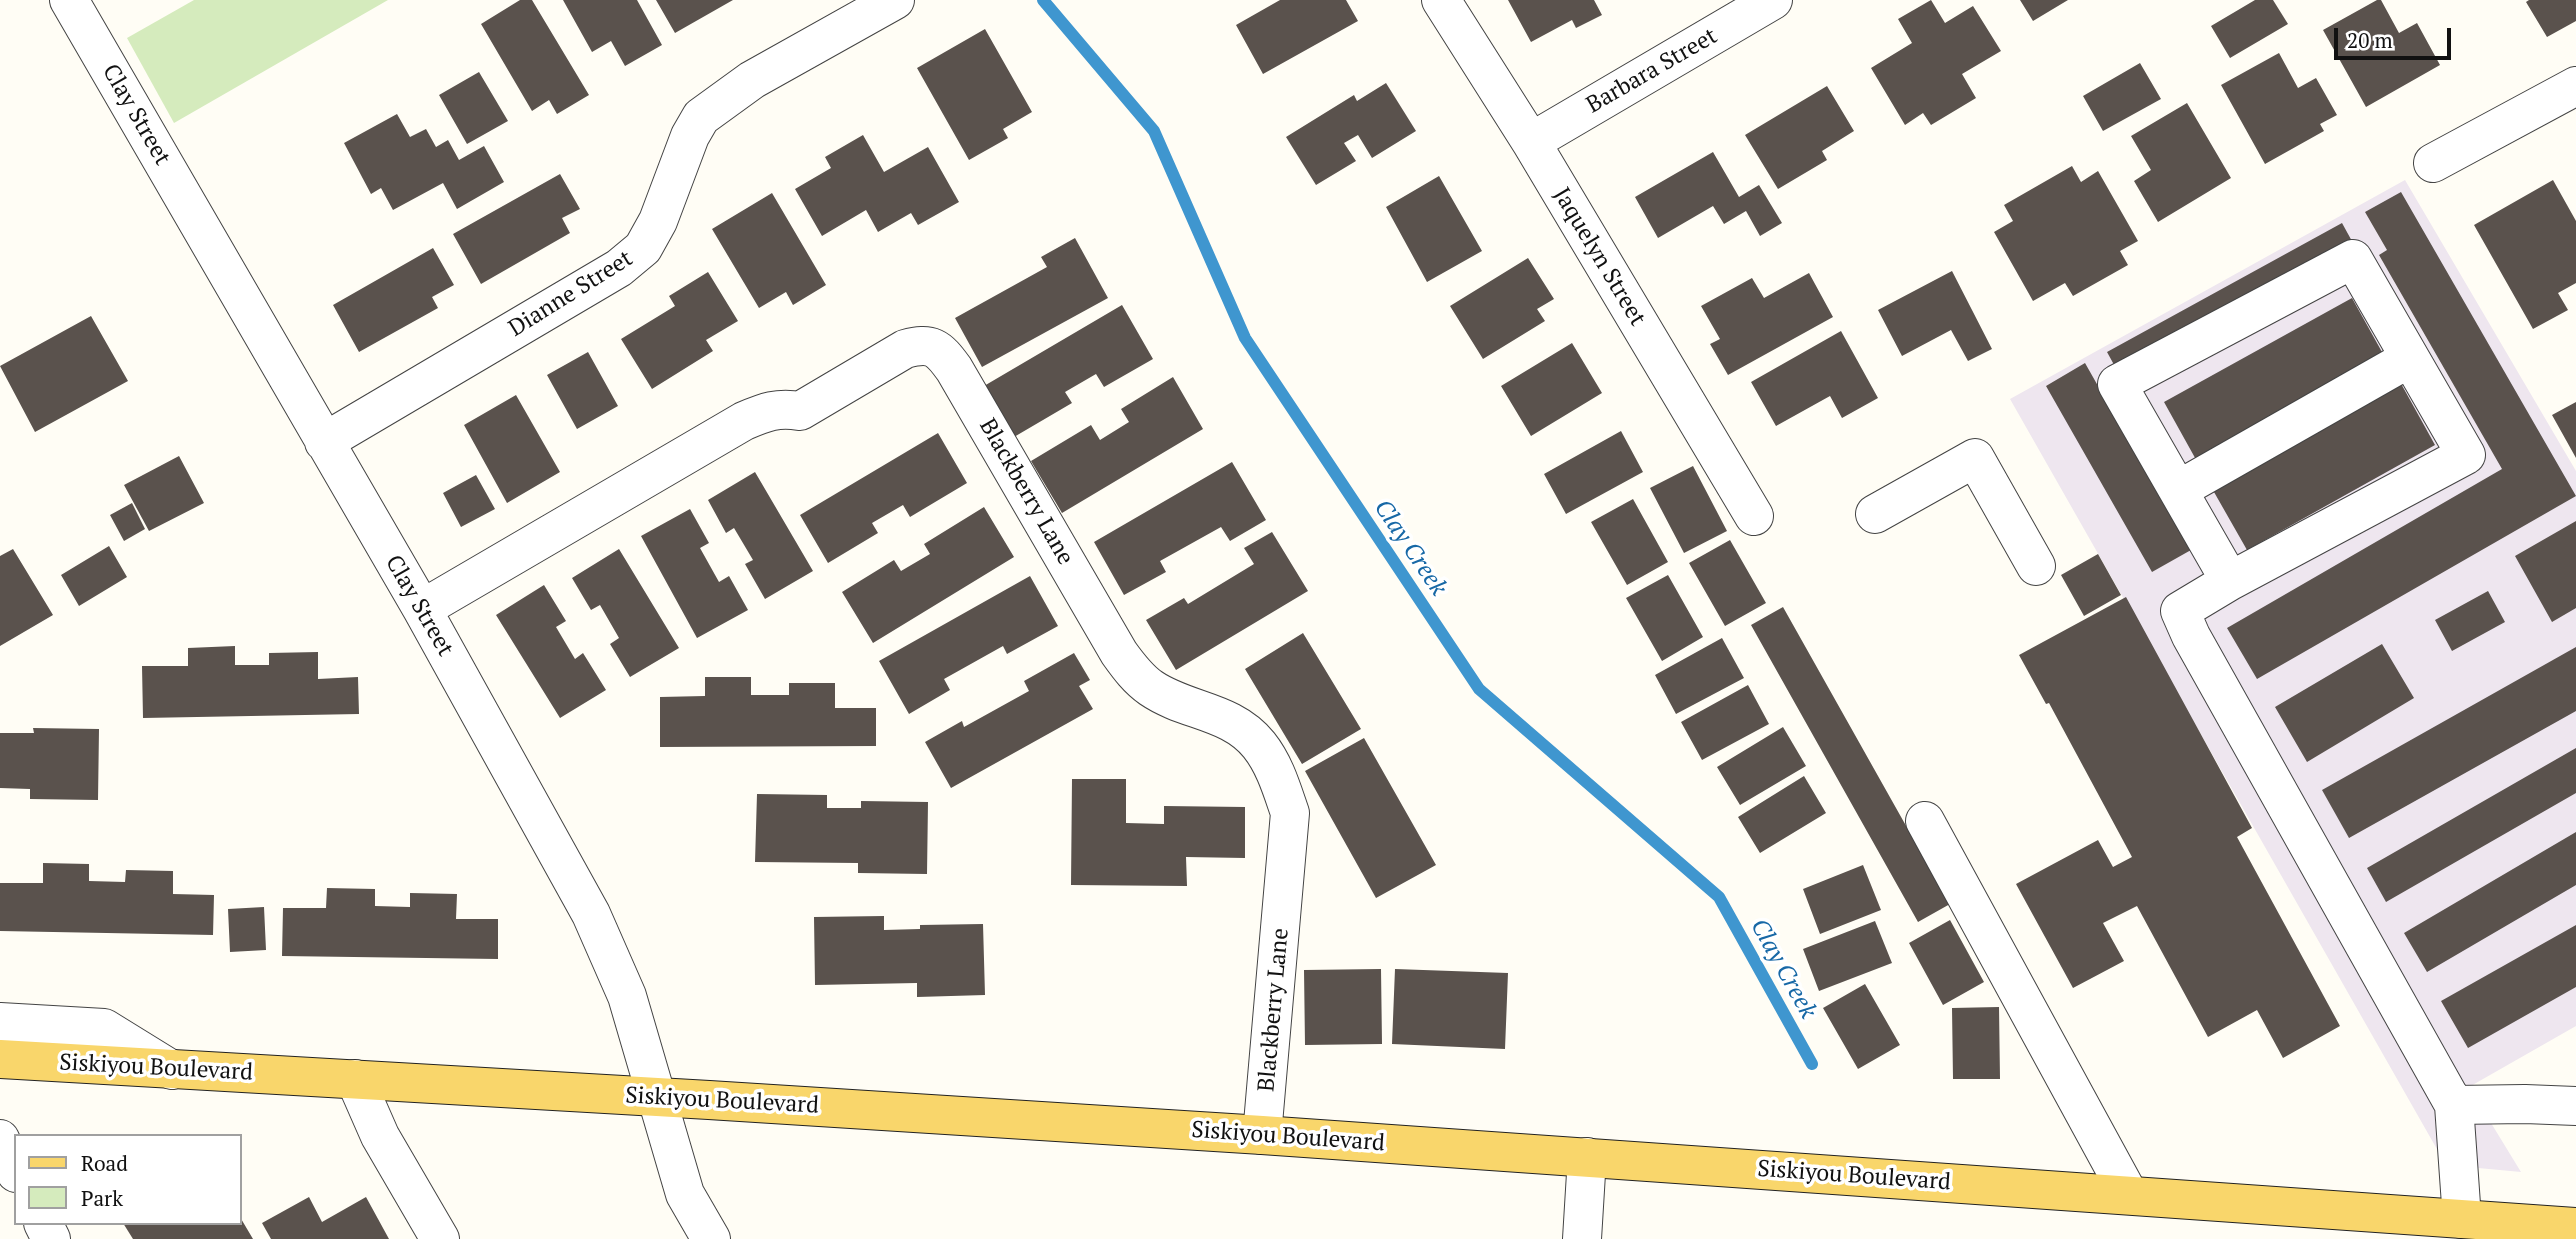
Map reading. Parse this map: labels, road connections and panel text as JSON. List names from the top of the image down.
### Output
{
  "streets": {
    "main road": ["Siskiyou Boulevard"],
    "street": [
      "Barbara Street",
      "Clay Street",
      "Jaquelyn Street",
      "Dianne Street",
      "Blackberry Lane"
    ]
  },
  "crossings": [
    ["Barbara Street", "Jaquelyn Street"],
    ["Clay Street", "Dianne Street"],
    ["Clay Street", "Blackberry Lane"],
    ["Clay Street", "Siskiyou Boulevard"],
    ["Blackberry Lane", "Siskiyou Boulevard"]
  ],
  "water": ["Clay Creek"],
  "legend": ["Road", "Park"],
  "scale_bar": "20 m"
}
